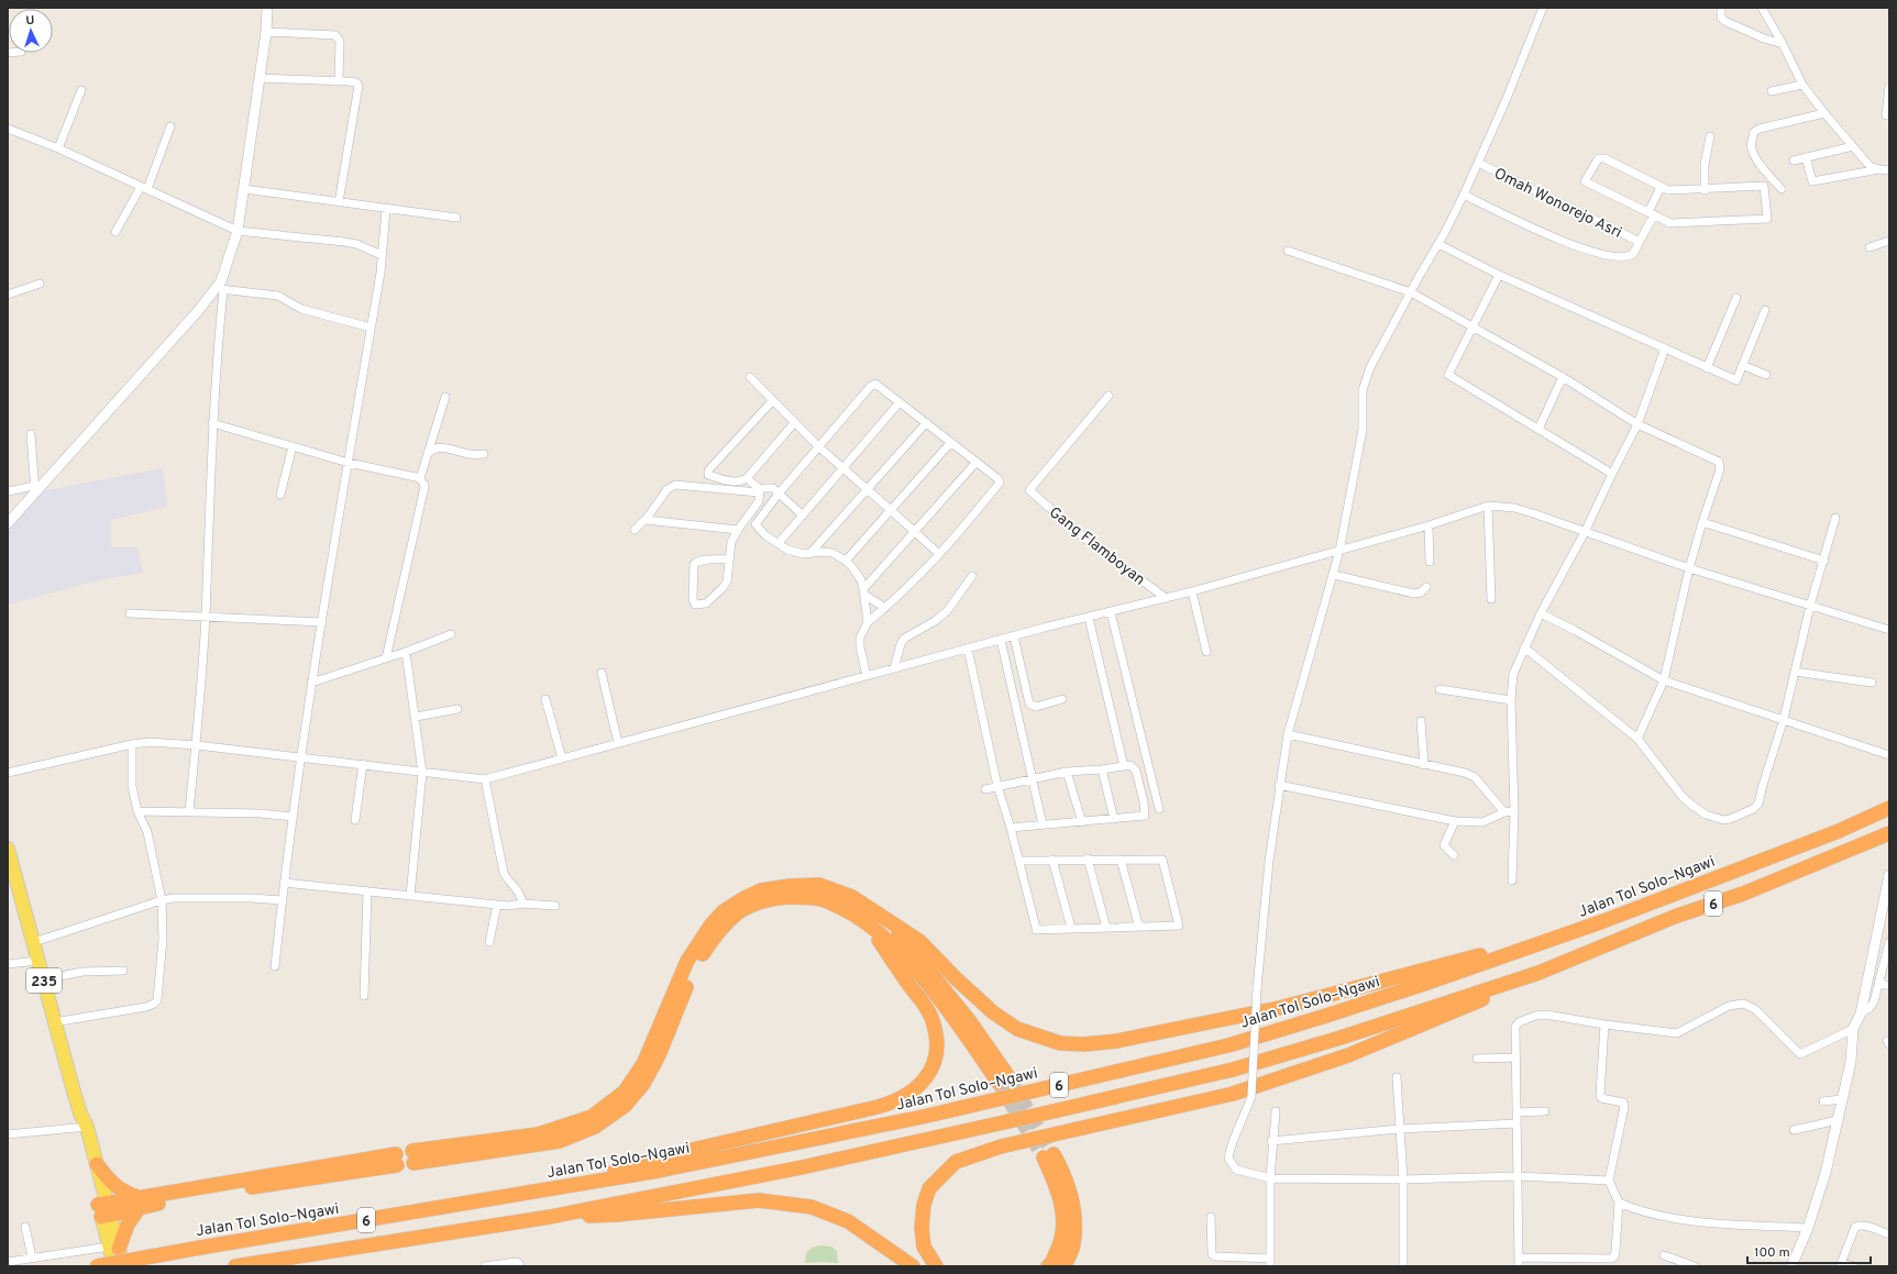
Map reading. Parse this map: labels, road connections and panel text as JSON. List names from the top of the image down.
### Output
{
  "streets": {
    "highway": ["Jalan Tol Solo–Ngawi", "6"],
    "main road": ["235"],
    "street": ["Omah Wonorejo Asri", "Gang Flamboyan"]
  },
  "scale_bar": "100 m",
  "north": "top"
}
